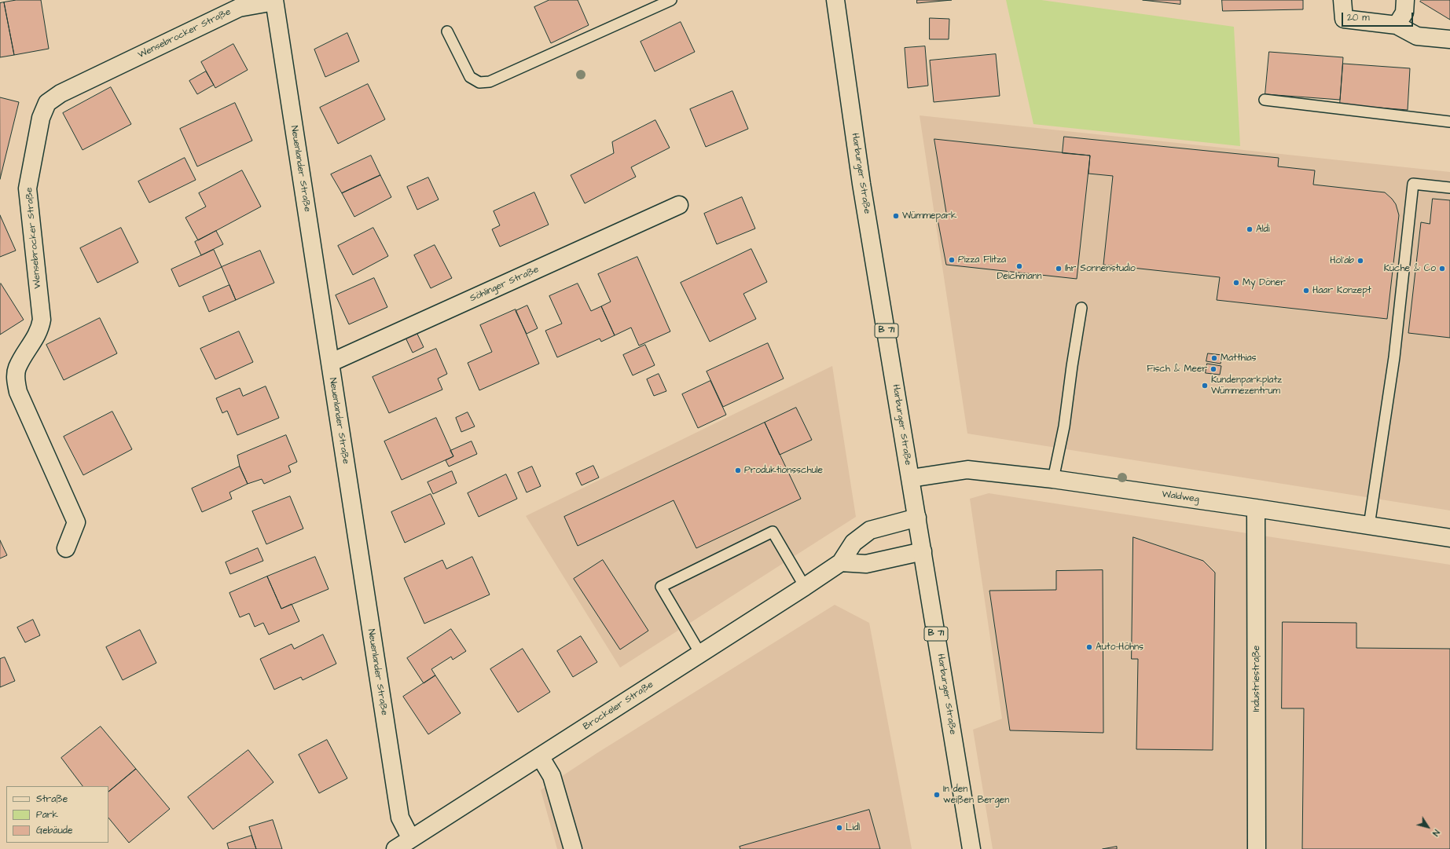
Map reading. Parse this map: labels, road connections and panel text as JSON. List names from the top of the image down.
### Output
{
  "streets": {
    "street": [
      "Wensebrocker Straße",
      "Neuenlander Straße",
      "Harburger Straße",
      "Söhlinger Straße",
      "B 71",
      "Waldweg",
      "Industriestraße",
      "Brockeler Straße"
    ]
  },
  "crossings": [
    ["Wensebrocker Straße", "Neuenlander Straße"],
    ["Neuenlander Straße", "Söhlinger Straße"],
    ["Neuenlander Straße", "Brockeler Straße"],
    ["Harburger Straße", "Waldweg"],
    ["Harburger Straße", "Brockeler Straße"],
    ["Waldweg", "Industriestraße"]
  ],
  "places": [
    "Wümmepark",
    "Aldi",
    "Pizza Flitza",
    "Hol'ab",
    "Deichmann",
    "Ihr Sonnenstudio",
    "Küche & Co",
    "My Döner",
    "Haar Konzept",
    "Matthias",
    "Fisch & Meer",
    "Kundenparkplatz Wümmezentrum",
    "Produktionsschule",
    "Auto-Höhns",
    "In den weißen Bergen",
    "Lidl"
  ],
  "legend": ["Straße", "Park", "Gebäude"],
  "scale_bar": "20 m",
  "north": "bottom right"
}
